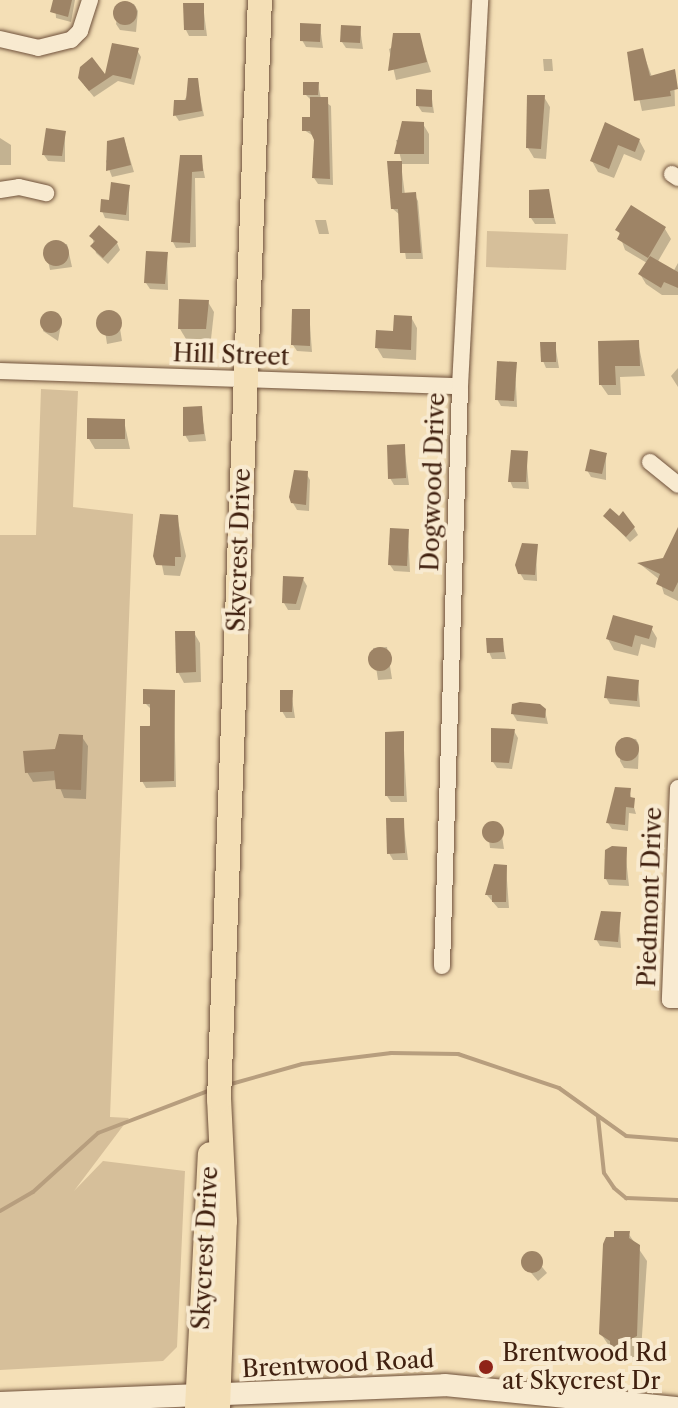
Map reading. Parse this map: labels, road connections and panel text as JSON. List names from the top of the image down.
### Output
{
  "streets": {
    "main road": ["Skycrest Drive", "Brentwood Road"],
    "street": ["Hill Street", "Dogwood Drive", "Piedmont Drive"]
  },
  "crossings": [
    ["Hill Street", "Dogwood Drive"],
    ["Hill Street", "Skycrest Drive"],
    ["Skycrest Drive", "Brentwood Road"]
  ],
  "places": ["Brentwood Rd at Skycrest Dr"]
}
